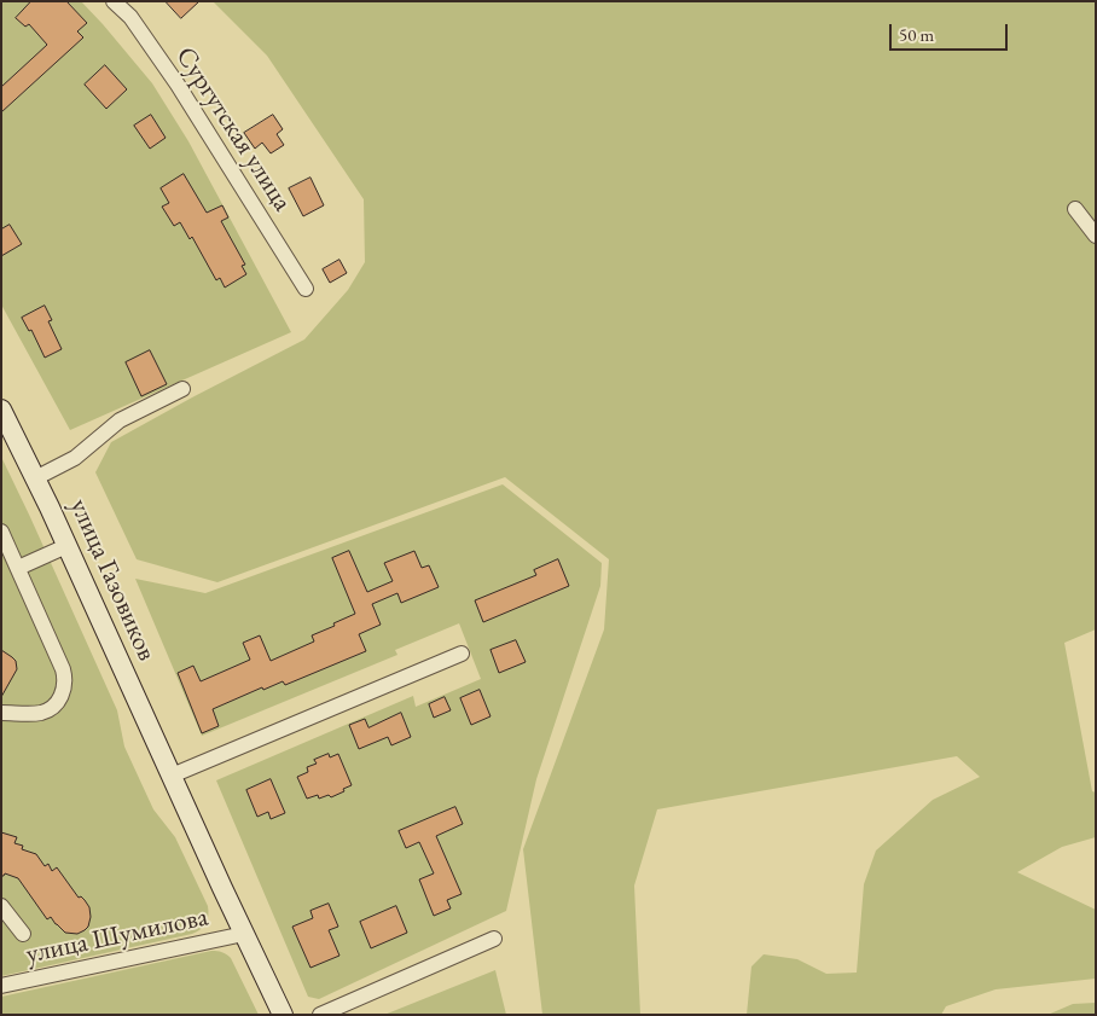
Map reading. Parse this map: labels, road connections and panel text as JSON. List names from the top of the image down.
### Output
{
  "streets": {
    "street": ["Сургутская улица", "улица Газовиков", "улица Шумилова"]
  },
  "crossings": [
    ["улица Газовиков", "улица Шумилова"]
  ],
  "scale_bar": "50 m"
}
